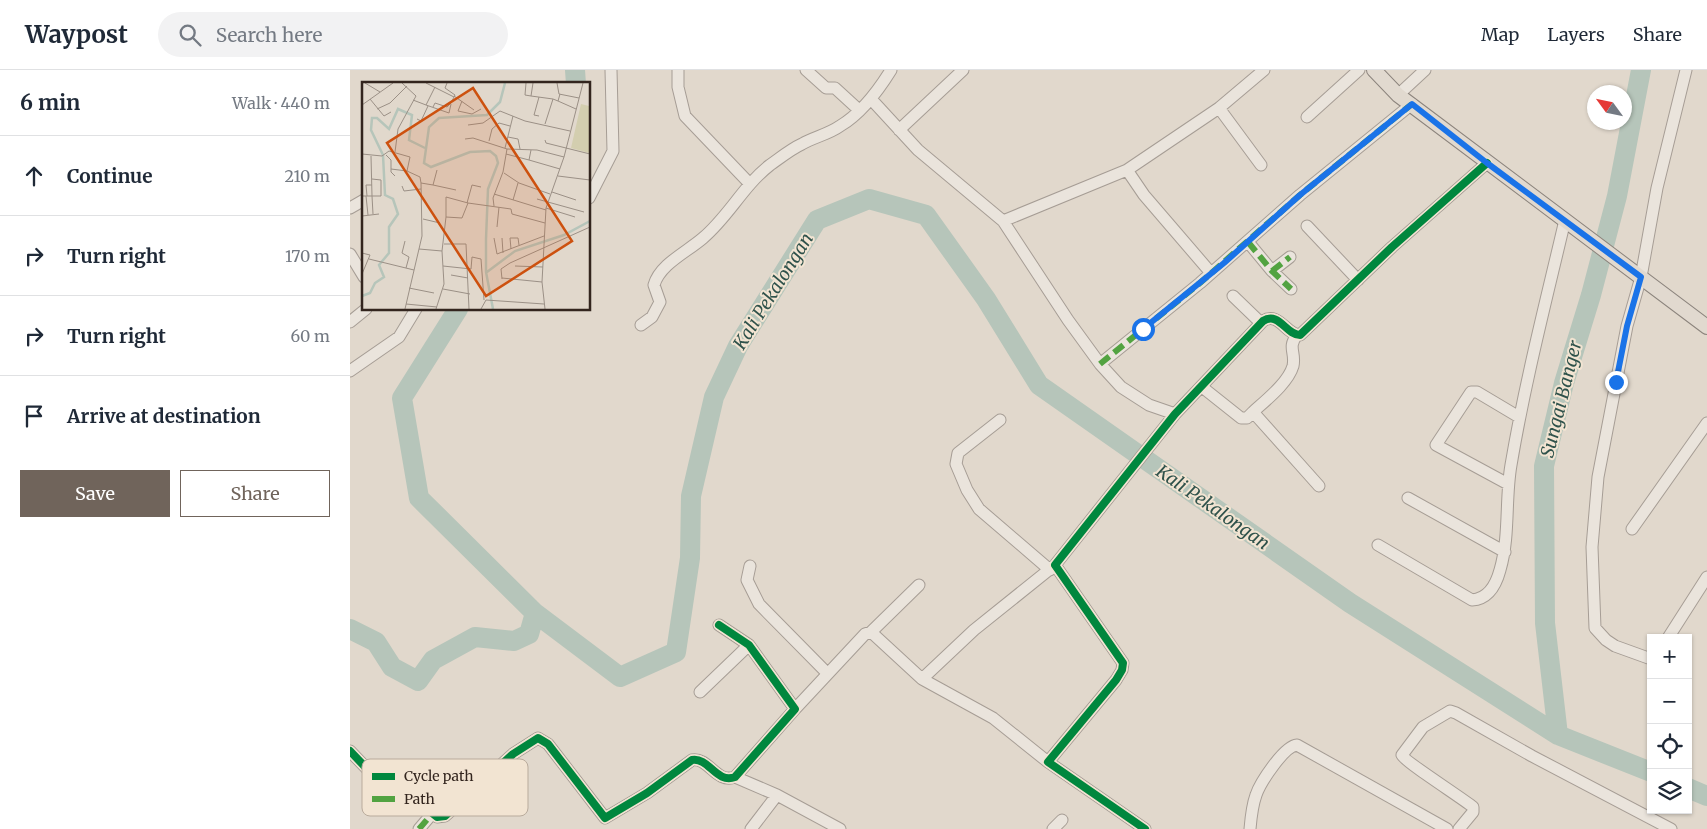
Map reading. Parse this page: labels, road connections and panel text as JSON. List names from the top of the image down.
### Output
{
  "water": ["Kali Pekalongan", "Sungai Banger"],
  "legend": ["Cycle path", "Path"],
  "north": "top left",
  "page": {
    "header": "Waypost",
    "search": "Search here",
    "nav": ["Map", "Layers", "Share"],
    "heading": ["6 min", "Walk · 440 m"],
    "list": [
      ["Continue", "210 m"],
      ["Turn right", "170 m"],
      ["Turn right", "60 m"],
      "Arrive at destination"
    ],
    "buttons": ["Save", "Share"],
    "map_buttons": ["+", "−"]
  }
}
